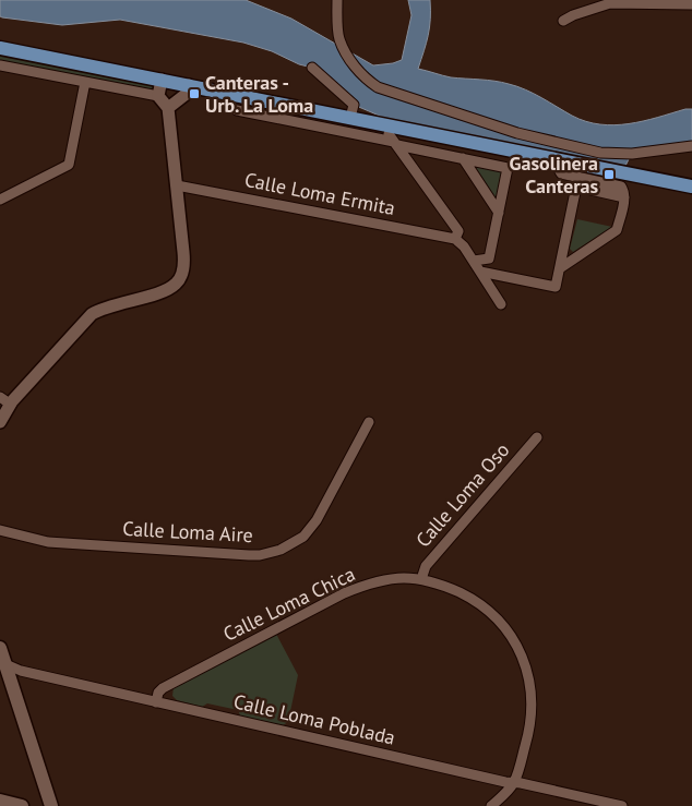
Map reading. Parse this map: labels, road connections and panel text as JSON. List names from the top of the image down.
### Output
{
  "streets": {
    "street": [
      "Calle Loma Ermita",
      "Calle Loma Oso",
      "Calle Loma Aire",
      "Calle Loma Chica",
      "Calle Loma Poblada"
    ]
  },
  "crossings": [
    ["Calle Loma Oso", "Calle Loma Chica"],
    ["Calle Loma Chica", "Calle Loma Poblada"]
  ],
  "places": {
    "transit": ["Canteras - Urb. La Loma", "Gasolinera Canteras"]
  }
}
